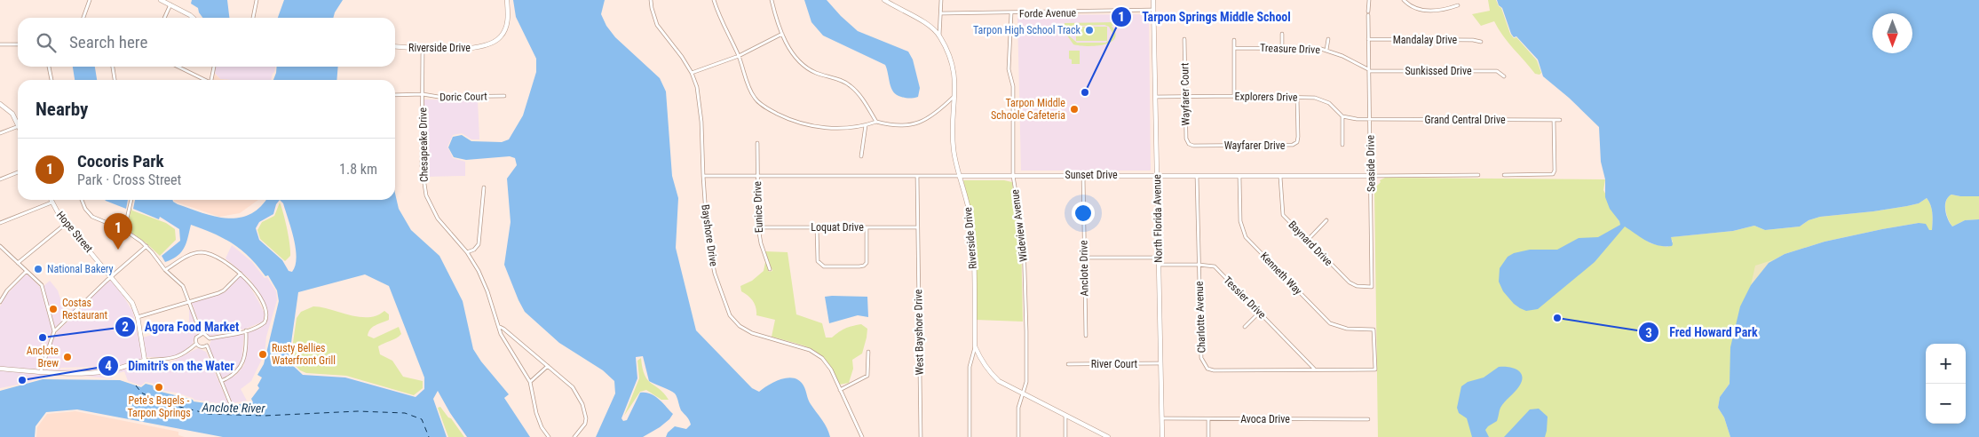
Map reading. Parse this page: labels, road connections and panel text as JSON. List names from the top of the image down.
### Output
{
  "streets": {
    "street": [
      "Forde Avenue",
      "Mandalay Drive",
      "Riverside Drive",
      "Treasure Drive",
      "Sunkissed Drive",
      "Wayfarer Court",
      "Doric Court",
      "Explorers Drive",
      "Grand Central Drive",
      "Chesapeake Drive",
      "Wayfarer Drive",
      "Seaside Drive",
      "Sunset Drive",
      "Eunice Drive",
      "North Florida Avenue",
      "Wideview Avenue",
      "Loquat Drive",
      "Hope Street",
      "Bayshore Drive",
      "Baynard Drive",
      "Anclote Drive",
      "Kenneth Way",
      "Tessier Drive",
      "Charlotte Avenue",
      "West Bayshore Drive",
      "River Court",
      "Avoca Drive"
    ]
  },
  "crossings": [
    ["Forde Avenue", "North Florida Avenue"],
    ["Forde Avenue", "Wideview Avenue"],
    ["Mandalay Drive", "Seaside Drive"],
    ["Riverside Drive", "Chesapeake Drive"],
    ["Riverside Drive", "Sunset Drive"],
    ["Riverside Drive", "Wideview Avenue"],
    ["Treasure Drive", "Sunkissed Drive"],
    ["Treasure Drive", "Seaside Drive"],
    ["Sunkissed Drive", "Seaside Drive"],
    ["Wayfarer Court", "Explorers Drive"],
    ["Wayfarer Court", "Wayfarer Drive"],
    ["Doric Court", "Chesapeake Drive"],
    ["Explorers Drive", "Wayfarer Drive"],
    ["Explorers Drive", "North Florida Avenue"],
    ["Grand Central Drive", "Seaside Drive"],
    ["Seaside Drive", "Sunset Drive"],
    ["Seaside Drive", "Baynard Drive"],
    ["Sunset Drive", "Eunice Drive"],
    ["Sunset Drive", "North Florida Avenue"],
    ["Sunset Drive", "Wideview Avenue"],
    ["Sunset Drive", "Bayshore Drive"],
    ["Sunset Drive", "Baynard Drive"],
    ["Sunset Drive", "Anclote Drive"],
    ["Sunset Drive", "Kenneth Way"],
    ["Sunset Drive", "Charlotte Avenue"],
    ["Sunset Drive", "West Bayshore Drive"],
    ["Eunice Drive", "Loquat Drive"],
    ["North Florida Avenue", "Tessier Drive"],
    ["North Florida Avenue", "River Court"],
    ["North Florida Avenue", "Avoca Drive"],
    ["Loquat Drive", "West Bayshore Drive"],
    ["Kenneth Way", "Charlotte Avenue"],
    ["Tessier Drive", "Charlotte Avenue"]
  ],
  "water": ["Anclote River"],
  "places": [
    "Tarpon High School Track",
    "Tarpon Springs Middle School",
    "Tarpon Middle Schoole Cafeteria",
    "National Bakery",
    "Costas Restaurant",
    "Fred Howard Park",
    "Agora Food Market",
    "Rusty Bellies Waterfront Grill",
    "Anclote Brew",
    "Dimitri's on the Water",
    "Pete's Bagels - Tarpon Springs"
  ],
  "north": "bottom",
  "page": {
    "search": "Search here",
    "heading": "Nearby",
    "list": [
      {
        "mark": "1",
        "name": "Cocoris Park",
        "note": "Park · Cross Street",
        "value": "1.8 km"
      }
    ],
    "pins": "1",
    "map_buttons": ["+", "−"]
  }
}
